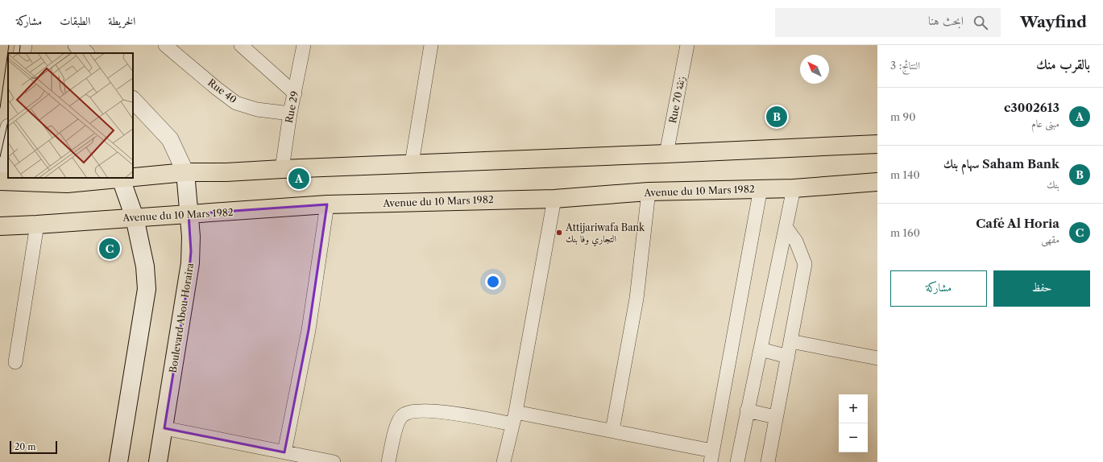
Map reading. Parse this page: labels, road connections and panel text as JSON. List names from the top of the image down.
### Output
{
  "streets": {
    "main road": ["Avenue du 10 Mars 1982", "Boulevard Abou Horaira"],
    "street": ["Rue 40", "Rue 70 زنقة", "Rue 29"]
  },
  "crossings": [
    ["Rue 40", "Rue 29"],
    ["Avenue du 10 Mars 1982", "Boulevard Abou Horaira"]
  ],
  "places": ["Attijariwafa Bank التجاري وفا بنك"],
  "scale_bar": "20 m",
  "north": "top left",
  "page": {
    "header": "Wayfind",
    "search": "ابحث هنا",
    "nav": ["الخريطة", "الطبقات", "مشاركة"],
    "heading": ["بالقرب منك", "النتائج: 3"],
    "list": [
      {
        "mark": "A",
        "name": "c3002613",
        "note": "مبنى عام",
        "value": "90 m"
      },
      {
        "mark": "B",
        "name": "Saham Bank سهام بنك",
        "note": "بنك",
        "value": "140 m"
      },
      {
        "mark": "C",
        "name": "Café Al Horia",
        "note": "مقهى",
        "value": "160 m"
      }
    ],
    "pins": ["B", "A", "C"],
    "buttons": ["حفظ", "مشاركة"],
    "map_buttons": ["+", "−"],
    "scale": "20 m"
  }
}
